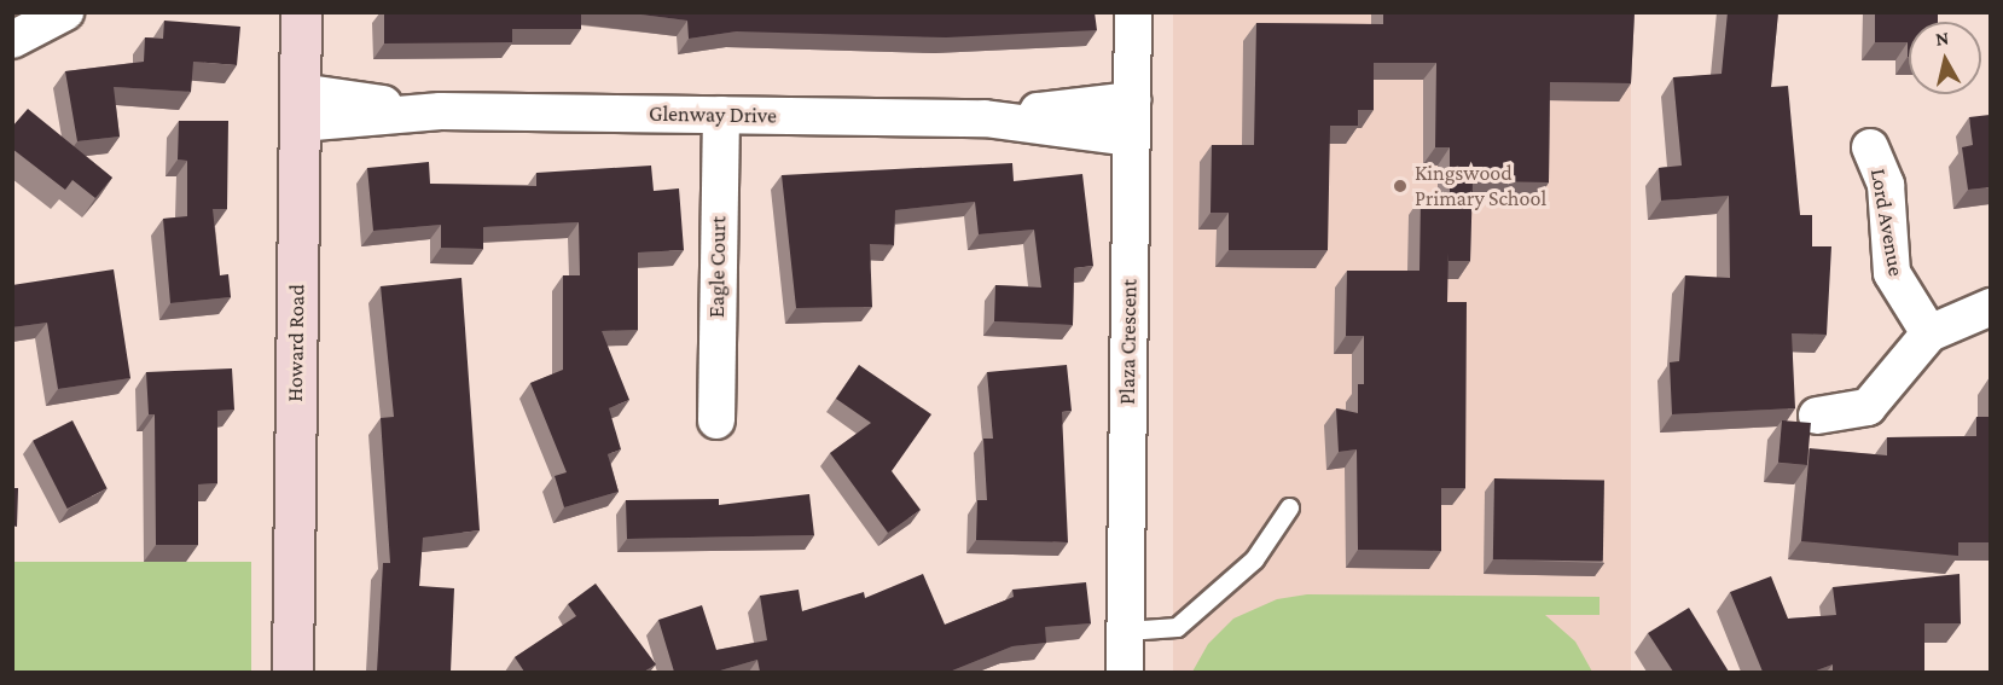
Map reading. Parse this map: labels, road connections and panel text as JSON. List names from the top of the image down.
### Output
{
  "streets": {
    "main road": ["Howard Road"],
    "street": [
      "Glenway Drive",
      "Lord Avenue",
      "Eagle Court",
      "Plaza Crescent"
    ]
  },
  "crossings": [
    ["Glenway Drive", "Eagle Court"],
    ["Glenway Drive", "Plaza Crescent"],
    ["Glenway Drive", "Howard Road"]
  ],
  "places": ["Kingswood Primary School"],
  "north": "top"
}
